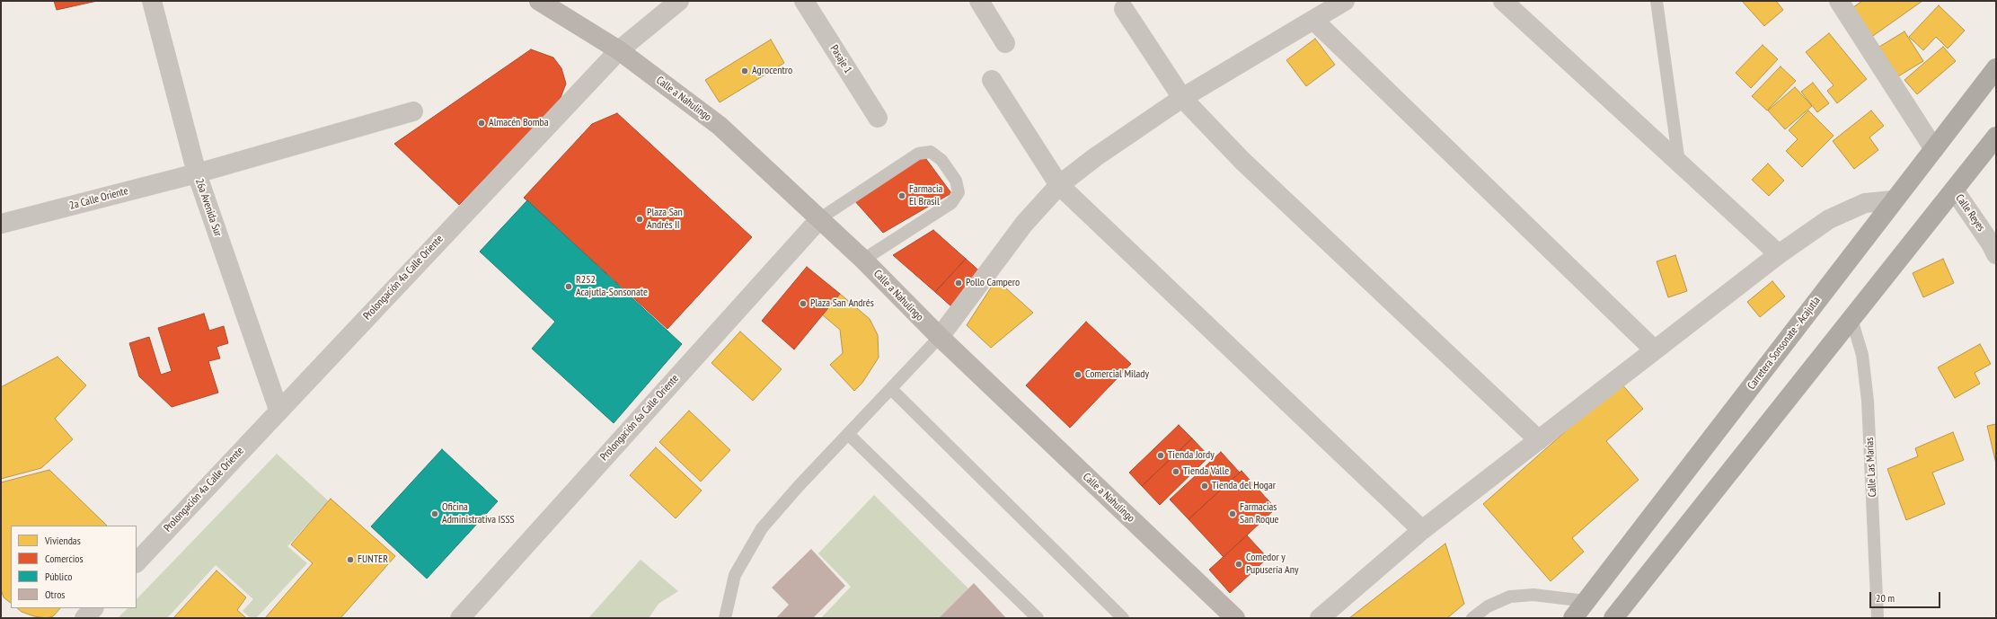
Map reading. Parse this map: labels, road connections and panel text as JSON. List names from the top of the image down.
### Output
{
  "streets": {
    "highway": ["Carretera Sonsonate - Acajutla"],
    "street": [
      "Pasaje 1",
      "Calle a Nahulingo",
      "2a Calle Oriente",
      "26a Avenida Sur",
      "Calle Reyes",
      "Prolongación 4a Calle Oriente",
      "Prolongación 6a Calle Oriente"
    ],
    "lane": ["Calle Las Marías"]
  },
  "crossings": [
    ["Calle a Nahulingo", "Prolongación 4a Calle Oriente"],
    ["Calle a Nahulingo", "Prolongación 6a Calle Oriente"],
    ["2a Calle Oriente", "26a Avenida Sur"],
    ["26a Avenida Sur", "Prolongación 4a Calle Oriente"]
  ],
  "places": [
    "Agrocentro",
    "Almacén Bomba",
    "Farmacia El Brasil",
    "Plaza San Andrés II",
    "Pollo Campero",
    "R252 Acajutla-Sonsonate",
    "Plaza San Andrés",
    "Comercial Milady",
    "Tienda Jordy",
    "Tienda Valle",
    "Tienda del Hogar",
    "Oficina Administrativa ISSS",
    "Farmacias San Roque",
    "FUNTER",
    "Comedor y Pupusería Any"
  ],
  "legend": [
    "Viviendas",
    "Comercios",
    "Público",
    "Otros"
  ],
  "scale_bar": "20 m"
}
